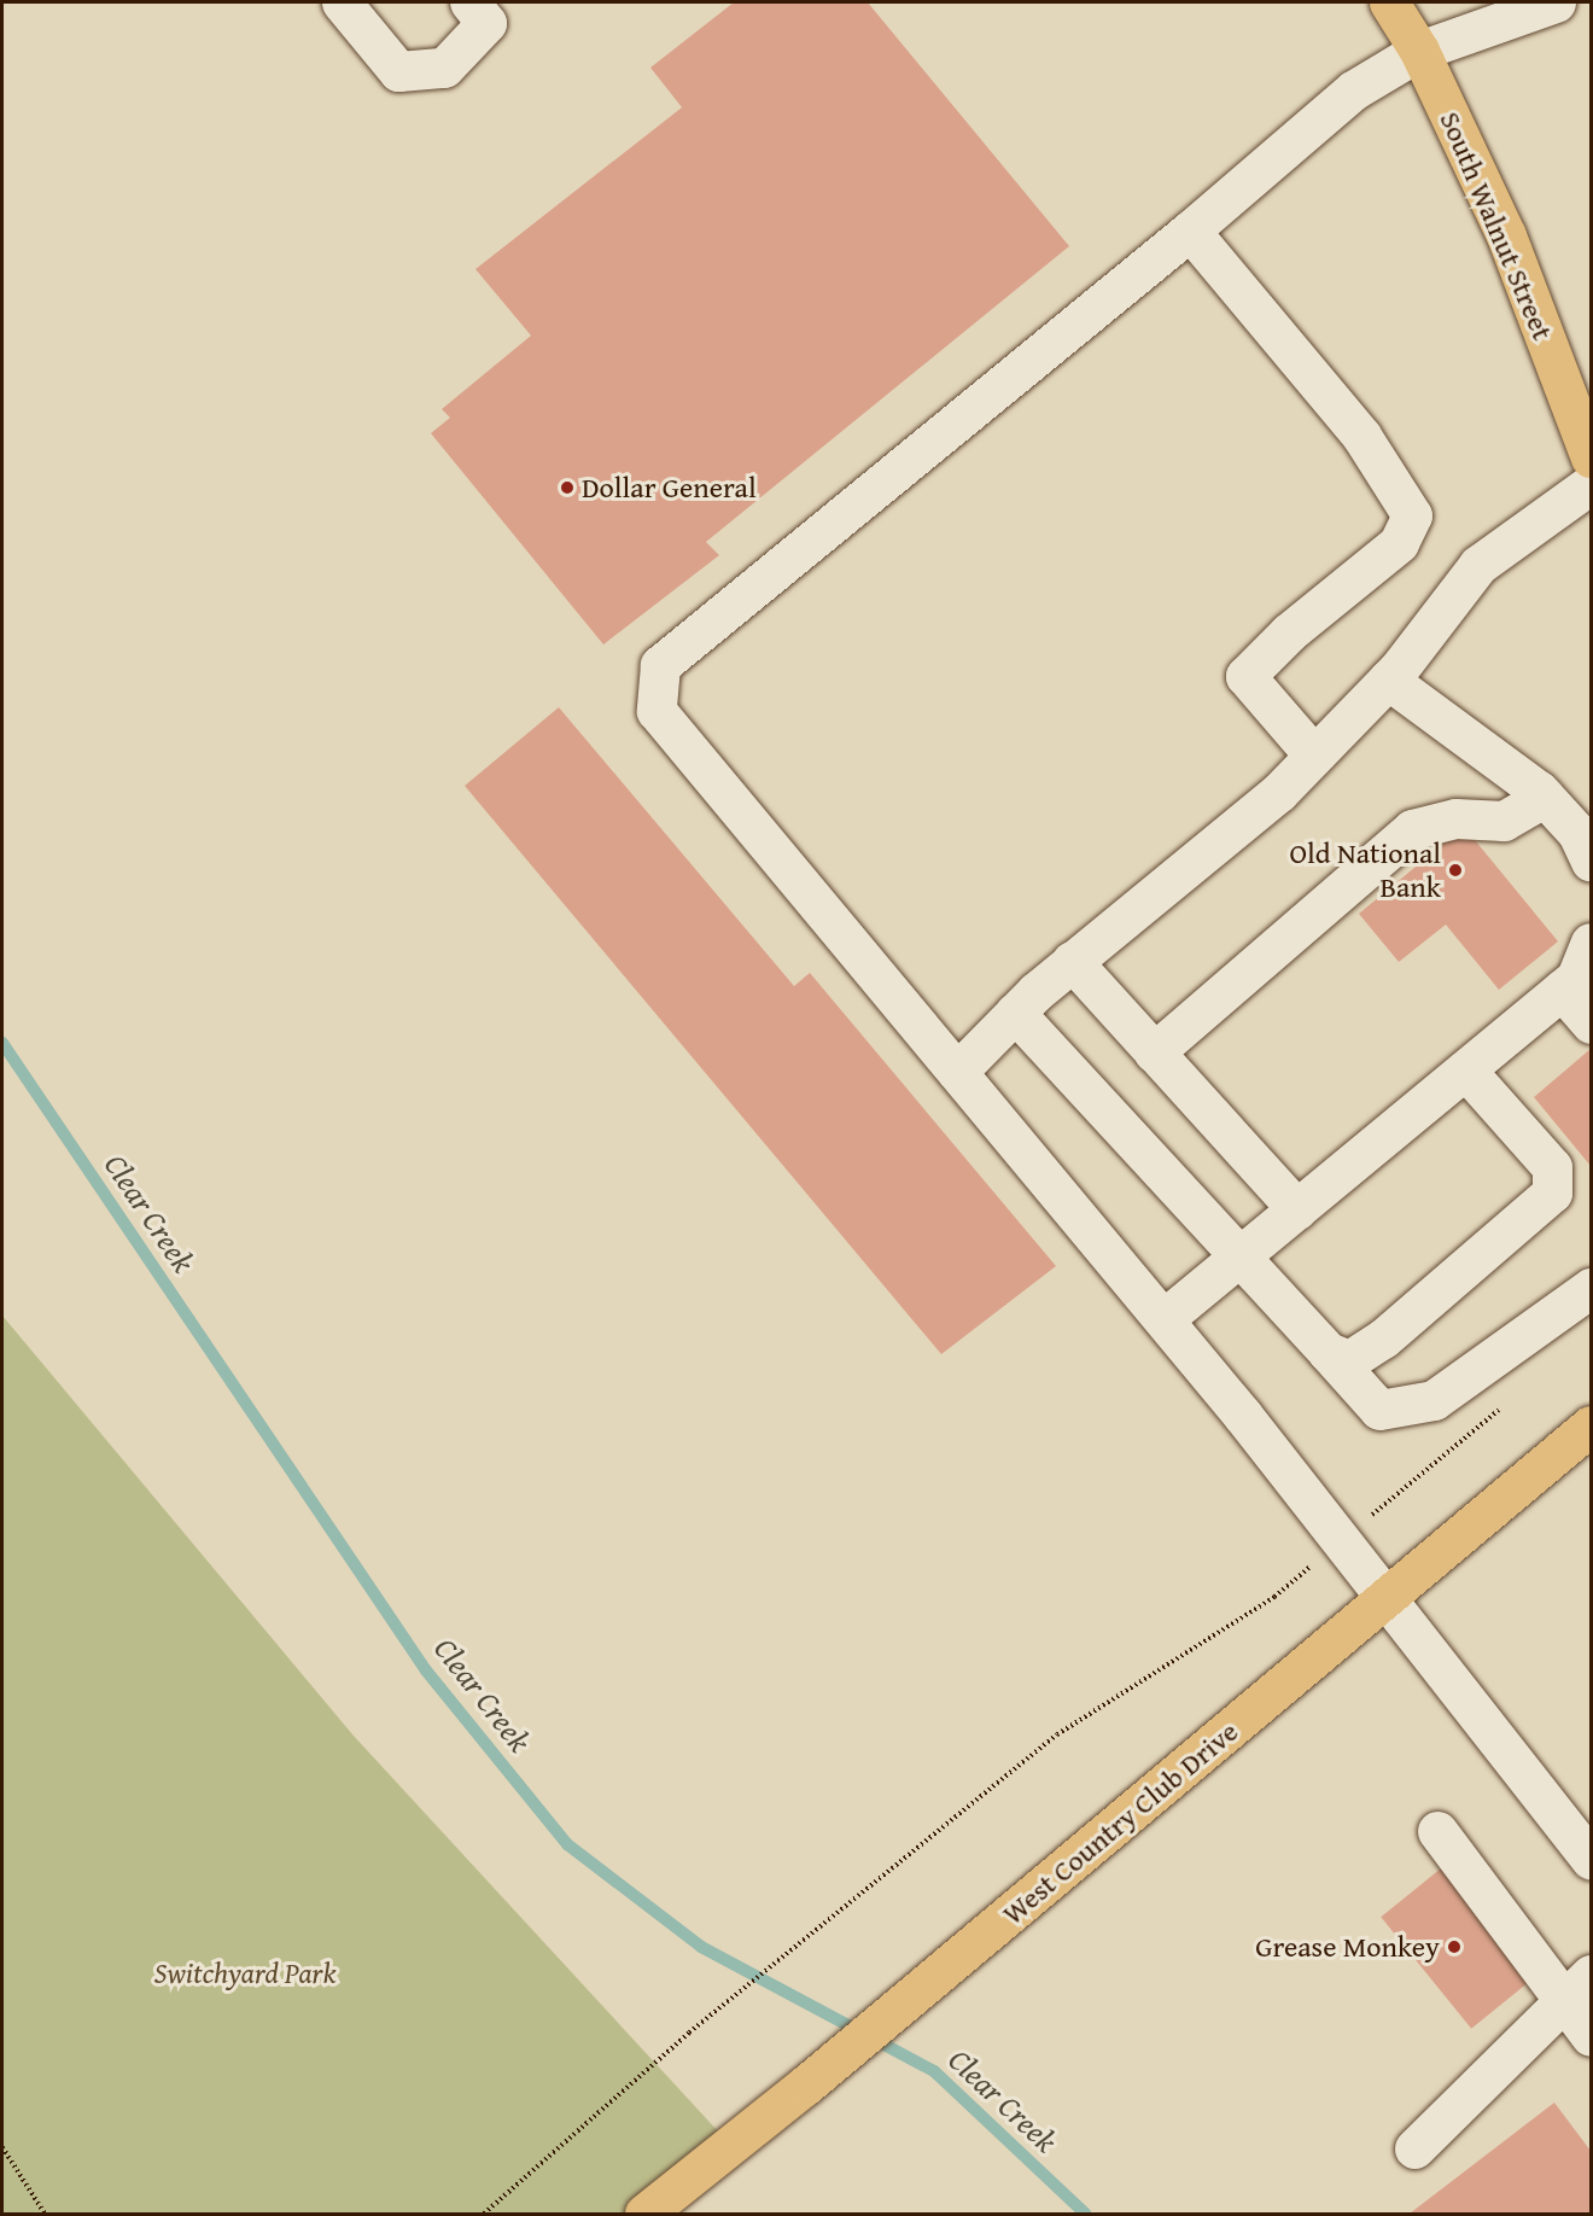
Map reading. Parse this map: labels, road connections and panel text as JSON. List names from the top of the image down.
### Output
{
  "streets": {
    "main road": ["South Walnut Street", "West Country Club Drive"]
  },
  "water": ["Clear Creek"],
  "parks": ["Switchyard Park"],
  "places": ["Dollar General", "Old National Bank", "Grease Monkey"]
}
